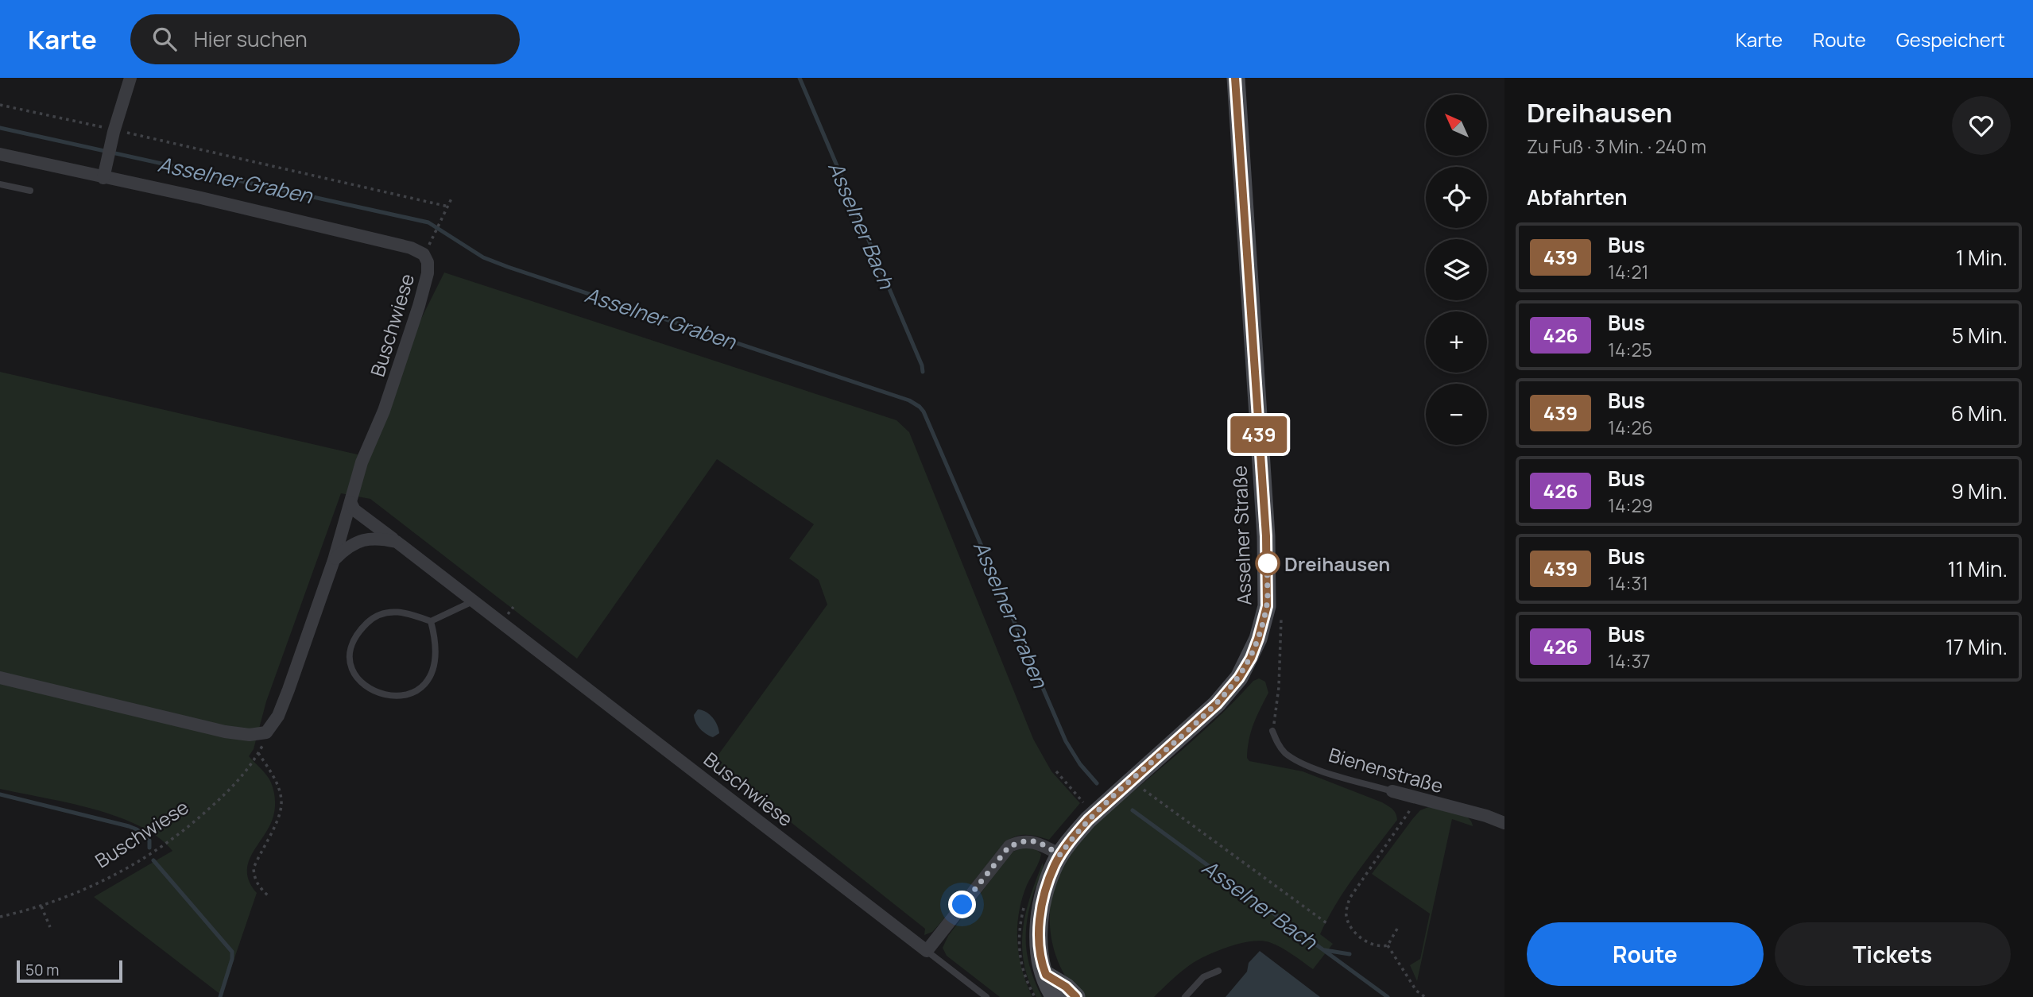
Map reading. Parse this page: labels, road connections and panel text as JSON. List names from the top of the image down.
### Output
{
  "streets": {
    "main road": ["Asselner Straße"],
    "street": ["Buschwiese", "Bienenstraße"]
  },
  "water": ["Asselner Graben", "Asselner Bach"],
  "places": ["Dreihausen"],
  "lines": ["bus line 439"],
  "scale_bar": "50 m",
  "north": "top left",
  "page": {
    "header": "Karte",
    "search": "Hier suchen",
    "nav": ["Karte", "Route", "Gespeichert"],
    "on_map": "439",
    "heading": [
      ["Dreihausen", "Zu Fuß · 3 Min. · 240 m"],
      "Abfahrten"
    ],
    "map_buttons": ["+", "−"],
    "list": [
      {
        "mark": "439",
        "name": "Bus",
        "note": "14:21",
        "value": "1 Min."
      },
      {
        "mark": "426",
        "name": "Bus",
        "note": "14:25",
        "value": "5 Min."
      },
      {
        "mark": "439",
        "name": "Bus",
        "note": "14:26",
        "value": "6 Min."
      },
      {
        "mark": "426",
        "name": "Bus",
        "note": "14:29",
        "value": "9 Min."
      },
      {
        "mark": "439",
        "name": "Bus",
        "note": "14:31",
        "value": "11 Min."
      },
      {
        "mark": "426",
        "name": "Bus",
        "note": "14:37",
        "value": "17 Min."
      }
    ],
    "buttons": ["Route", "Tickets"],
    "scale": "50 m"
  }
}
